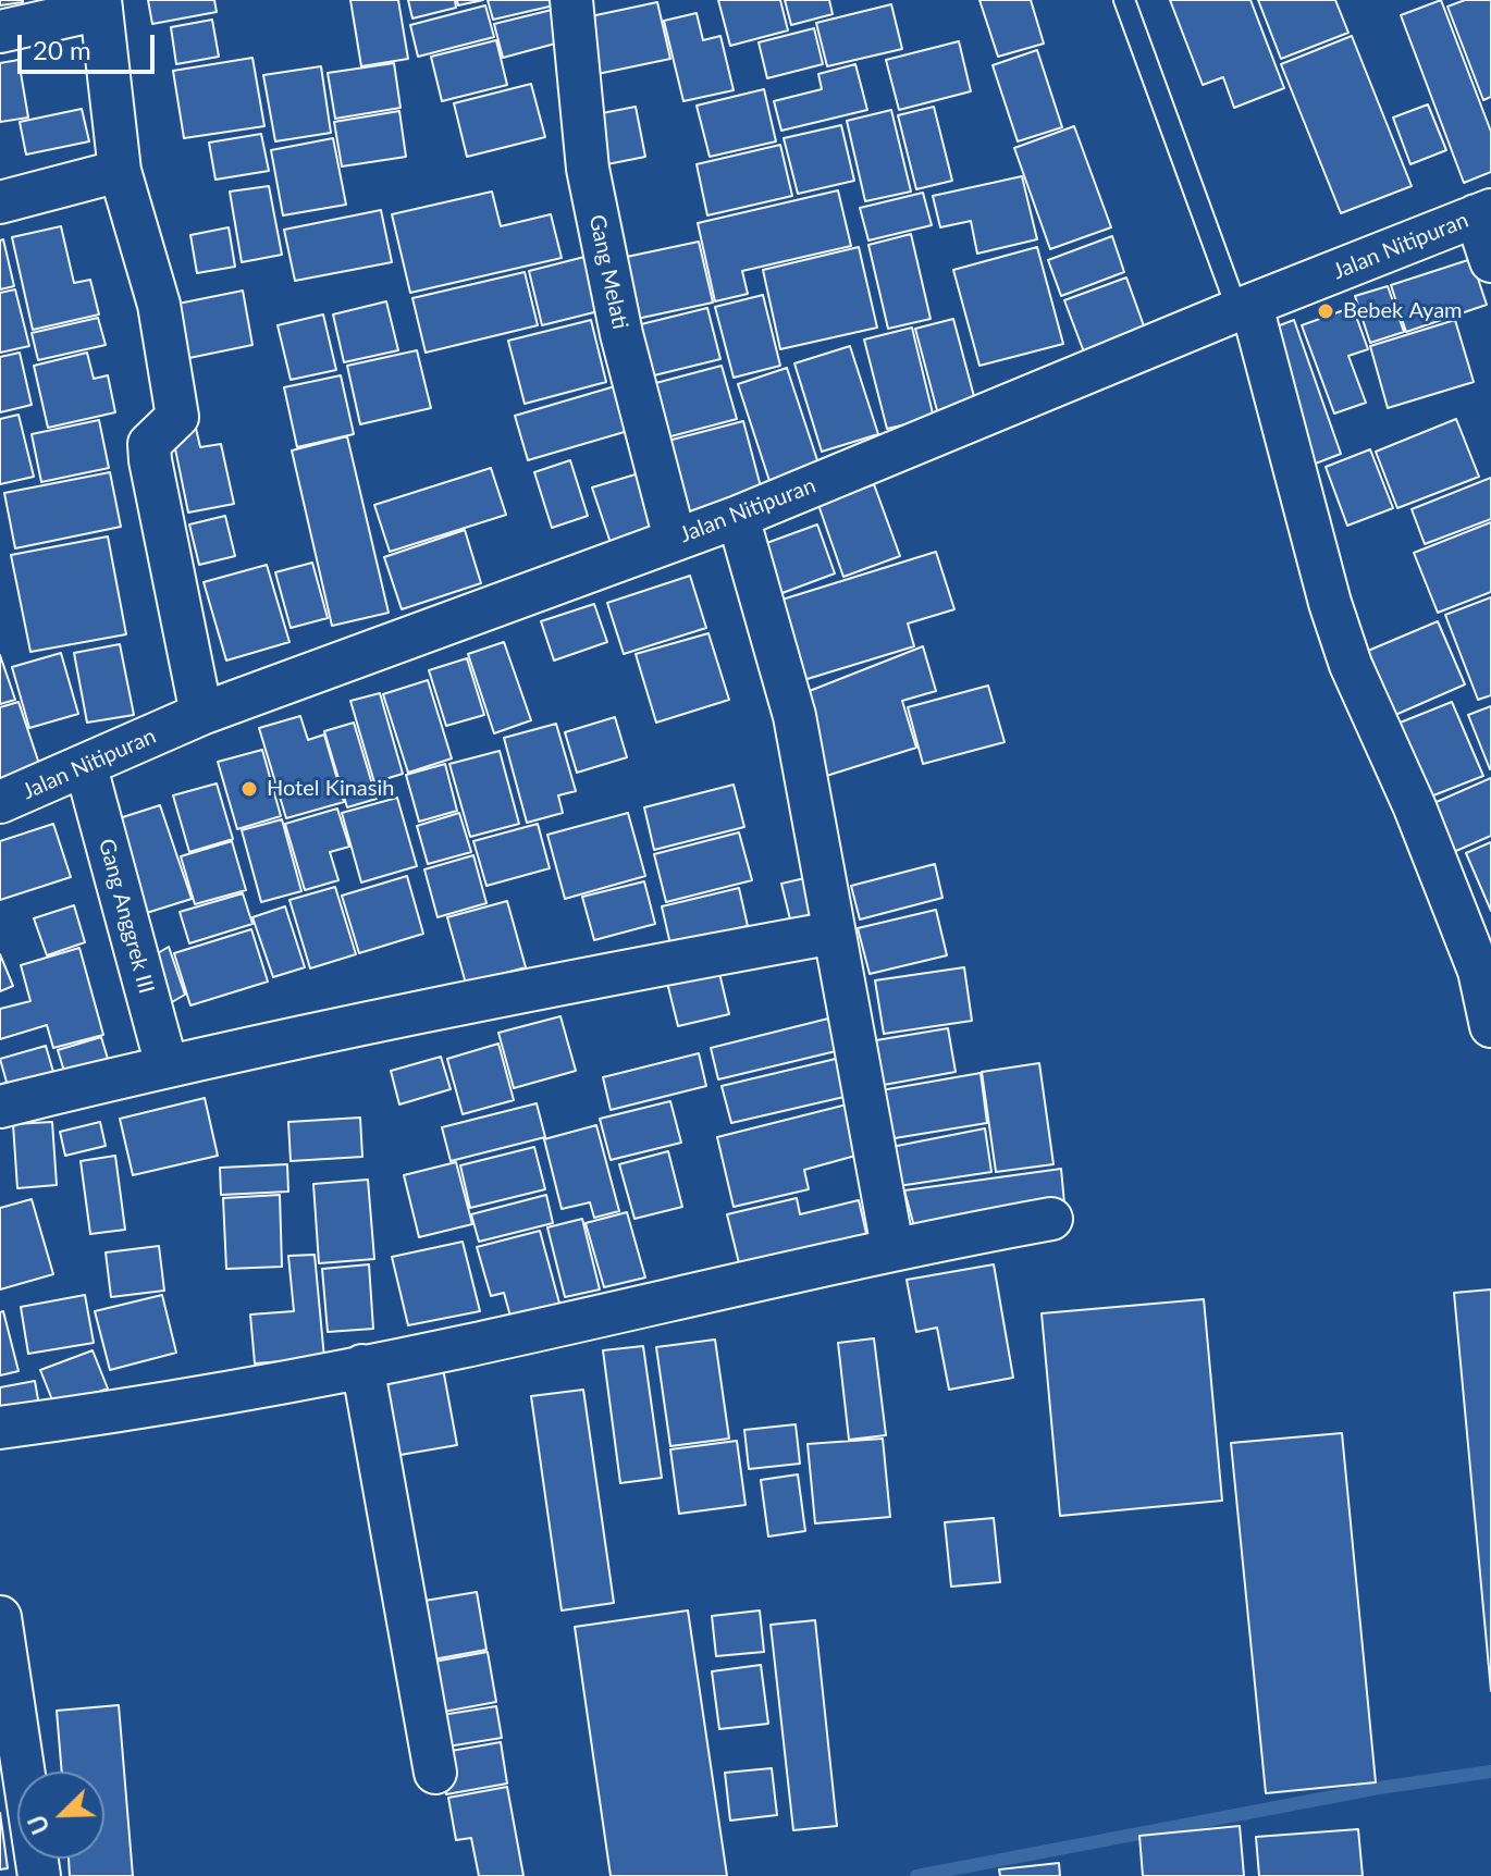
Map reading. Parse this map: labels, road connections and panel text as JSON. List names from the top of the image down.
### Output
{
  "streets": {
    "street": ["Jalan Nitipuran", "Gang Melati", "Gang Anggrek III"]
  },
  "crossings": [
    ["Jalan Nitipuran", "Gang Melati"],
    ["Jalan Nitipuran", "Gang Anggrek III"]
  ],
  "places": ["Bebek Ayam", "Hotel Kinasih"],
  "scale_bar": "20 m",
  "north": "bottom left"
}
